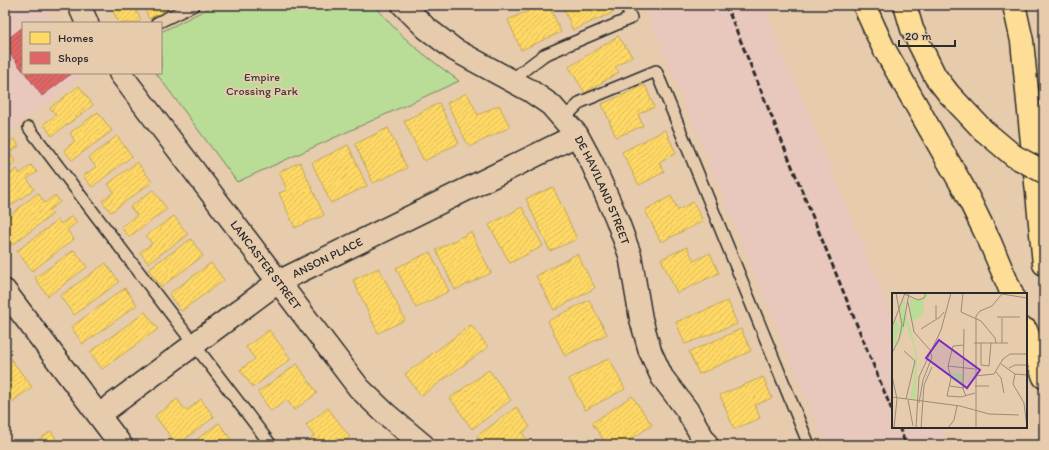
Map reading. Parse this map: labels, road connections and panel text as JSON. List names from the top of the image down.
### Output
{
  "streets": {
    "street": ["DE HAVILAND STREET", "ANSON PLACE", "LANCASTER STREET"]
  },
  "crossings": [
    ["DE HAVILAND STREET", "ANSON PLACE"],
    ["ANSON PLACE", "LANCASTER STREET"]
  ],
  "parks": ["Empire Crossing Park"],
  "legend": ["Homes", "Shops"],
  "scale_bar": "20 m"
}
